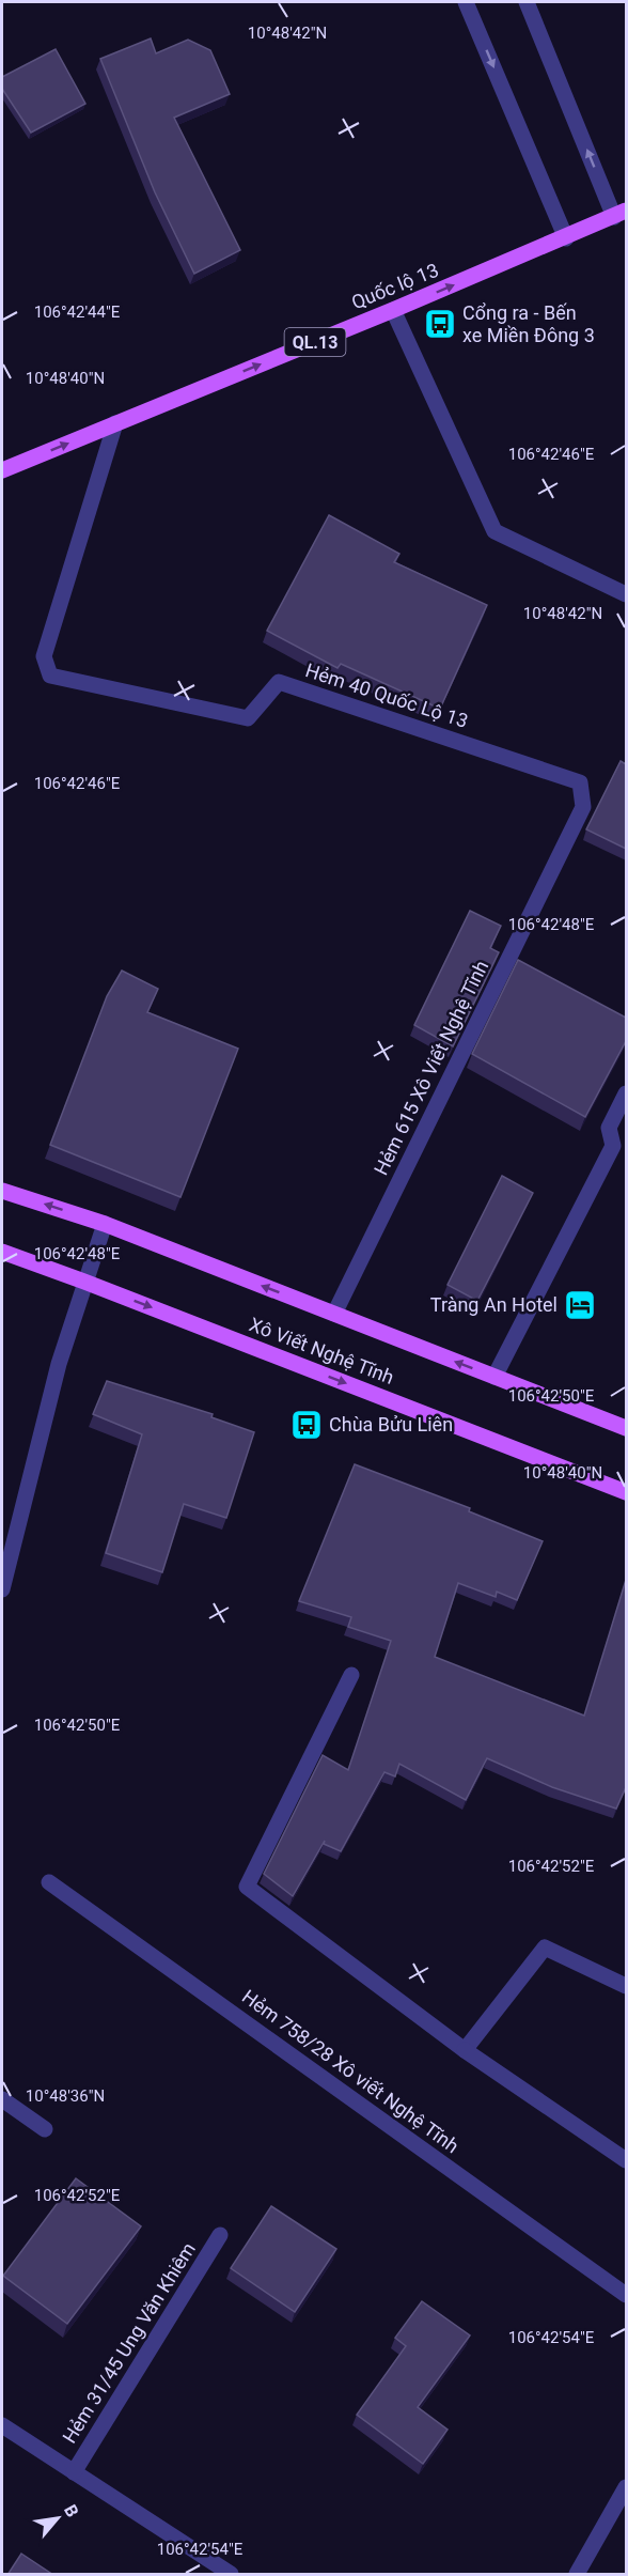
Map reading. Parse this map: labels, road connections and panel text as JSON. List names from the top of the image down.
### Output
{
  "streets": {
    "main road": ["Quốc lộ 13", "QL.13", "Xô Viết Nghệ Tĩnh"],
    "street": [
      "Hẻm 40 Quốc Lộ 13",
      "Hẻm 615 Xô Viết Nghệ Tĩnh",
      "Hẻm 758/28 Xô viết Nghệ Tĩnh",
      "Hẻm 31/45 Ung Văn Khiêm"
    ]
  },
  "crossings": [
    ["Quốc lộ 13", "Hẻm 40 Quốc Lộ 13"],
    ["Hẻm 40 Quốc Lộ 13", "Hẻm 615 Xô Viết Nghệ Tĩnh"],
    ["Hẻm 615 Xô Viết Nghệ Tĩnh", "Xô Viết Nghệ Tĩnh"]
  ],
  "one_way": ["Quốc lộ 13"],
  "places": {
    "bus stop": ["Cổng ra - Bến xe Miền Đông 3", "Chùa Bửu Liên"],
    "hotel": ["Tràng An Hotel"]
  },
  "north": "top right",
  "coordinates": [
    "10°48'42\"N",
    "106°42'44\"E",
    "10°48'40\"N",
    "106°42'46\"E",
    "106°42'48\"E",
    "106°42'50\"E",
    "106°42'52\"E",
    "10°48'36\"N",
    "106°42'54\"E"
  ]
}
